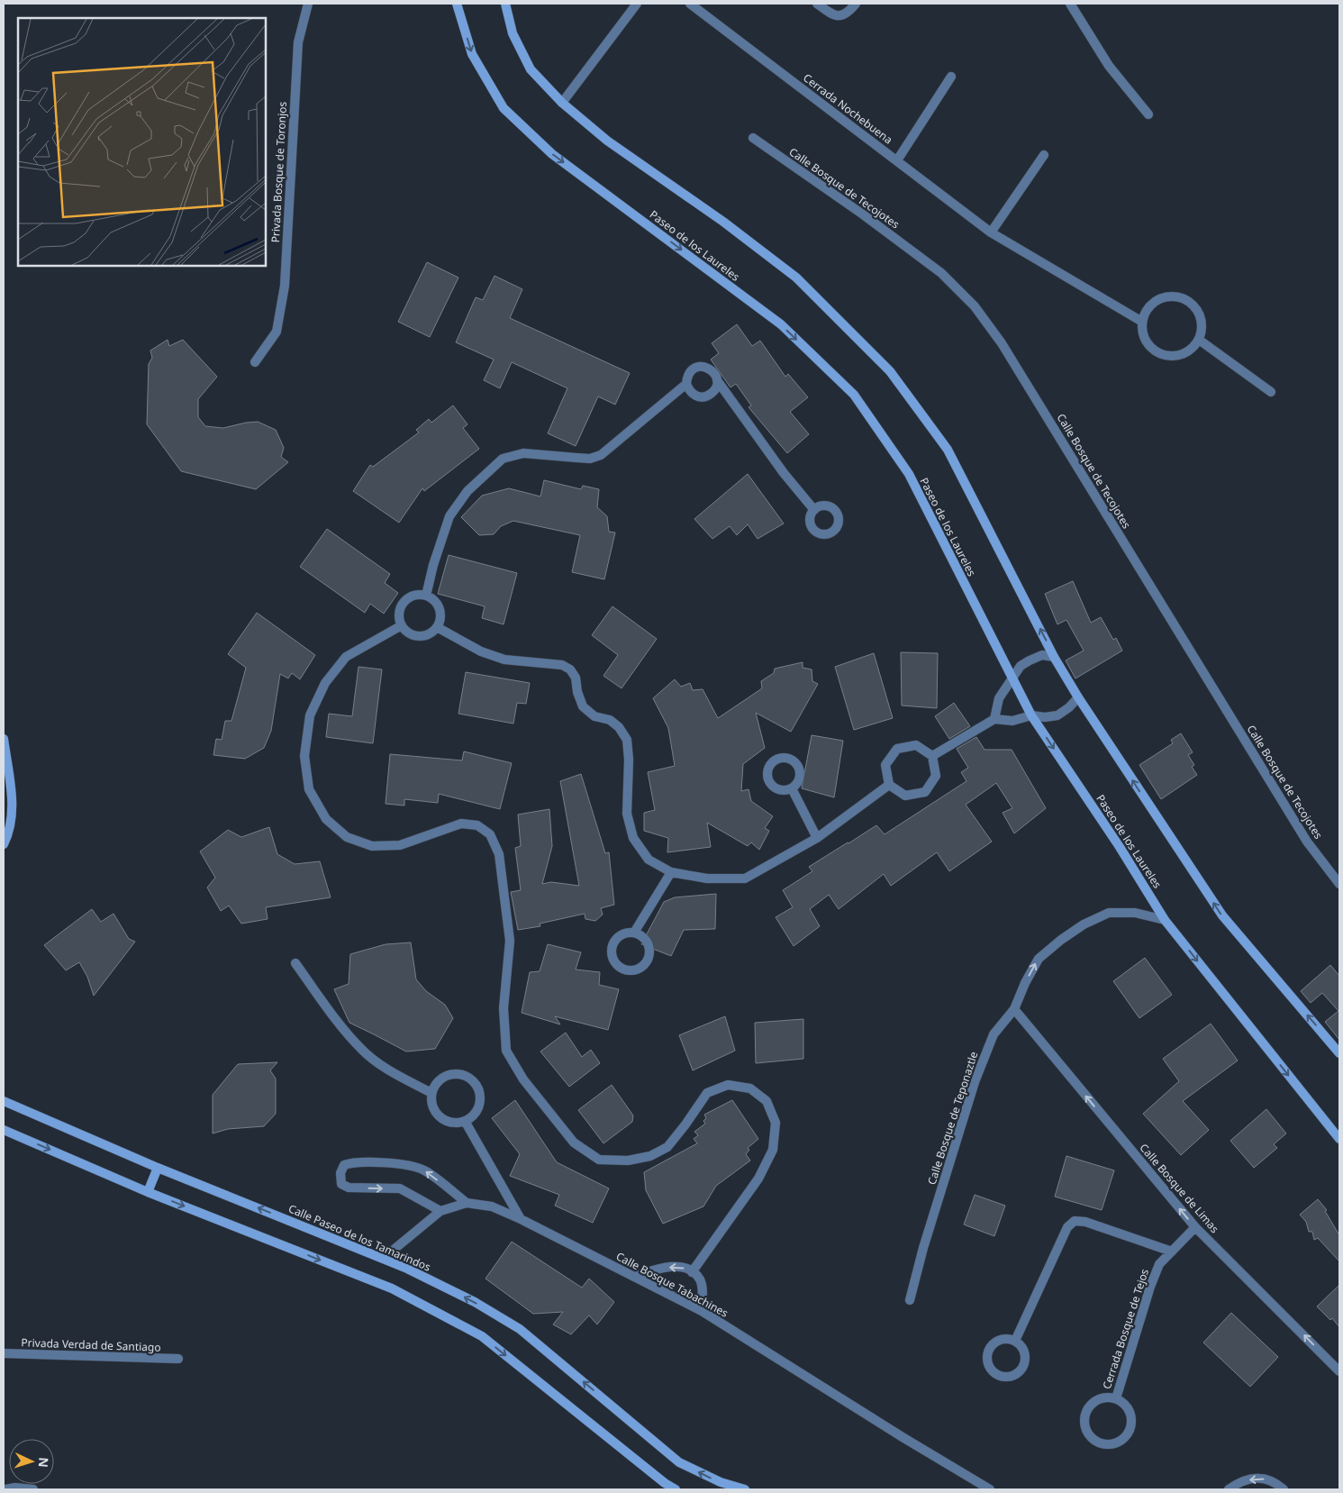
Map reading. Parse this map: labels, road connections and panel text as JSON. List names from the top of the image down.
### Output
{
  "streets": {
    "main road": ["Paseo de los Laureles", "Calle Paseo de los Tamarindos"],
    "street": [
      "Cerrada Nochebuena",
      "Privada Bosque de Toronjos",
      "Calle Bosque de Tecojotes",
      "Calle Bosque de Teponaztle",
      "Calle Bosque de Limas",
      "Calle Bosque Tabachines",
      "Cerrada Bosque de Tejos",
      "Privada Verdad de Santiago"
    ]
  },
  "crossings": [
    ["Paseo de los Laureles", "Calle Bosque de Teponaztle"],
    ["Calle Bosque de Teponaztle", "Calle Bosque de Limas"],
    ["Calle Bosque de Limas", "Cerrada Bosque de Tejos"],
    ["Calle Paseo de los Tamarindos", "Calle Bosque Tabachines"]
  ],
  "one_way": ["Calle Bosque de Limas"],
  "north": "right"
}
